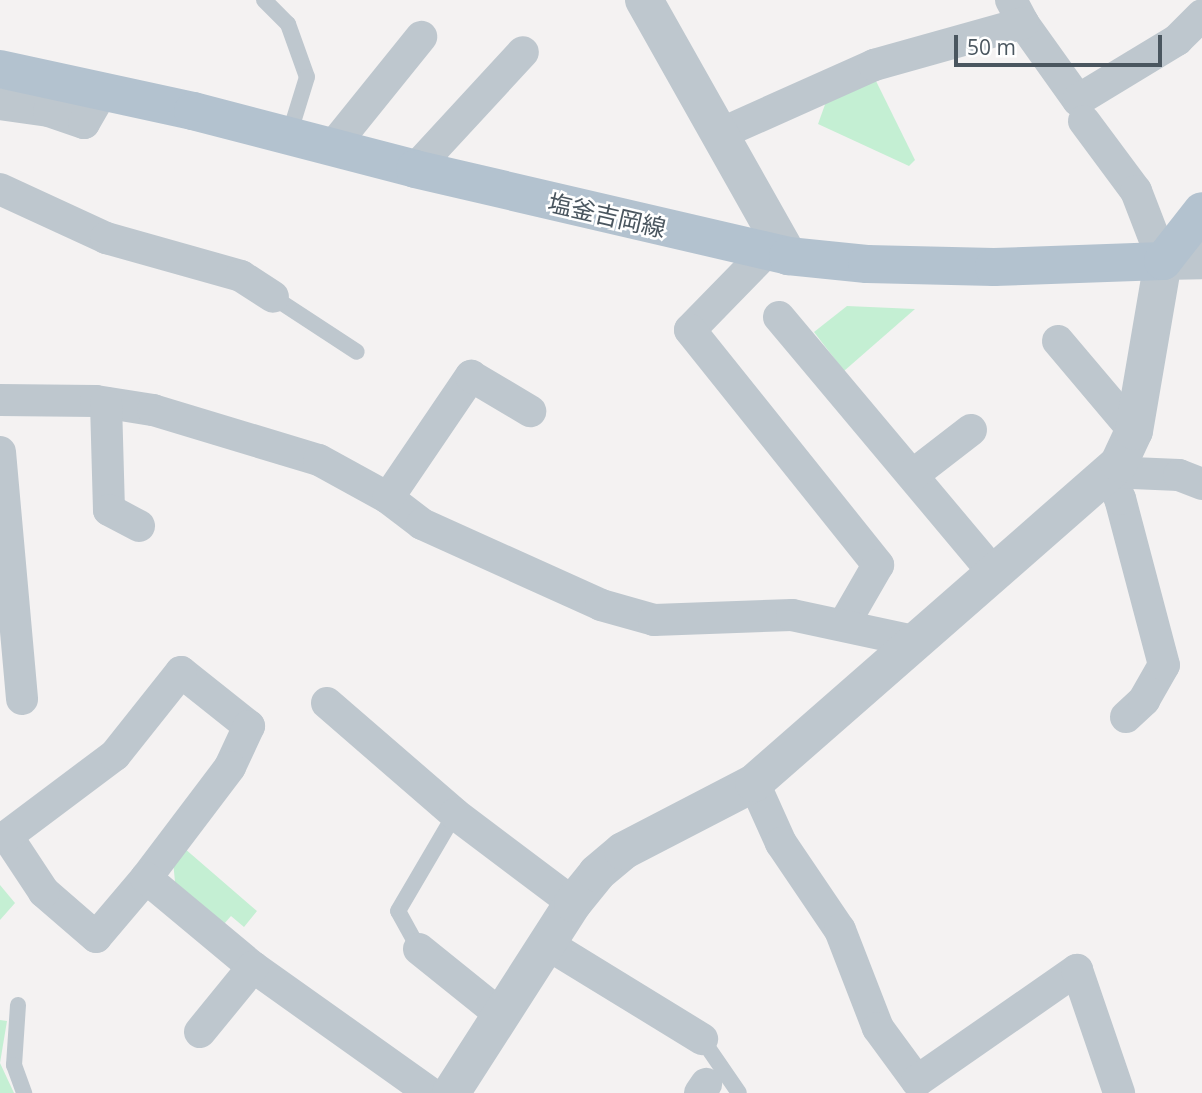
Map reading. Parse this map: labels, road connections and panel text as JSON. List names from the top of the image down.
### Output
{
  "streets": {
    "main road": ["塩釜吉岡線"]
  },
  "scale_bar": "50 m"
}
